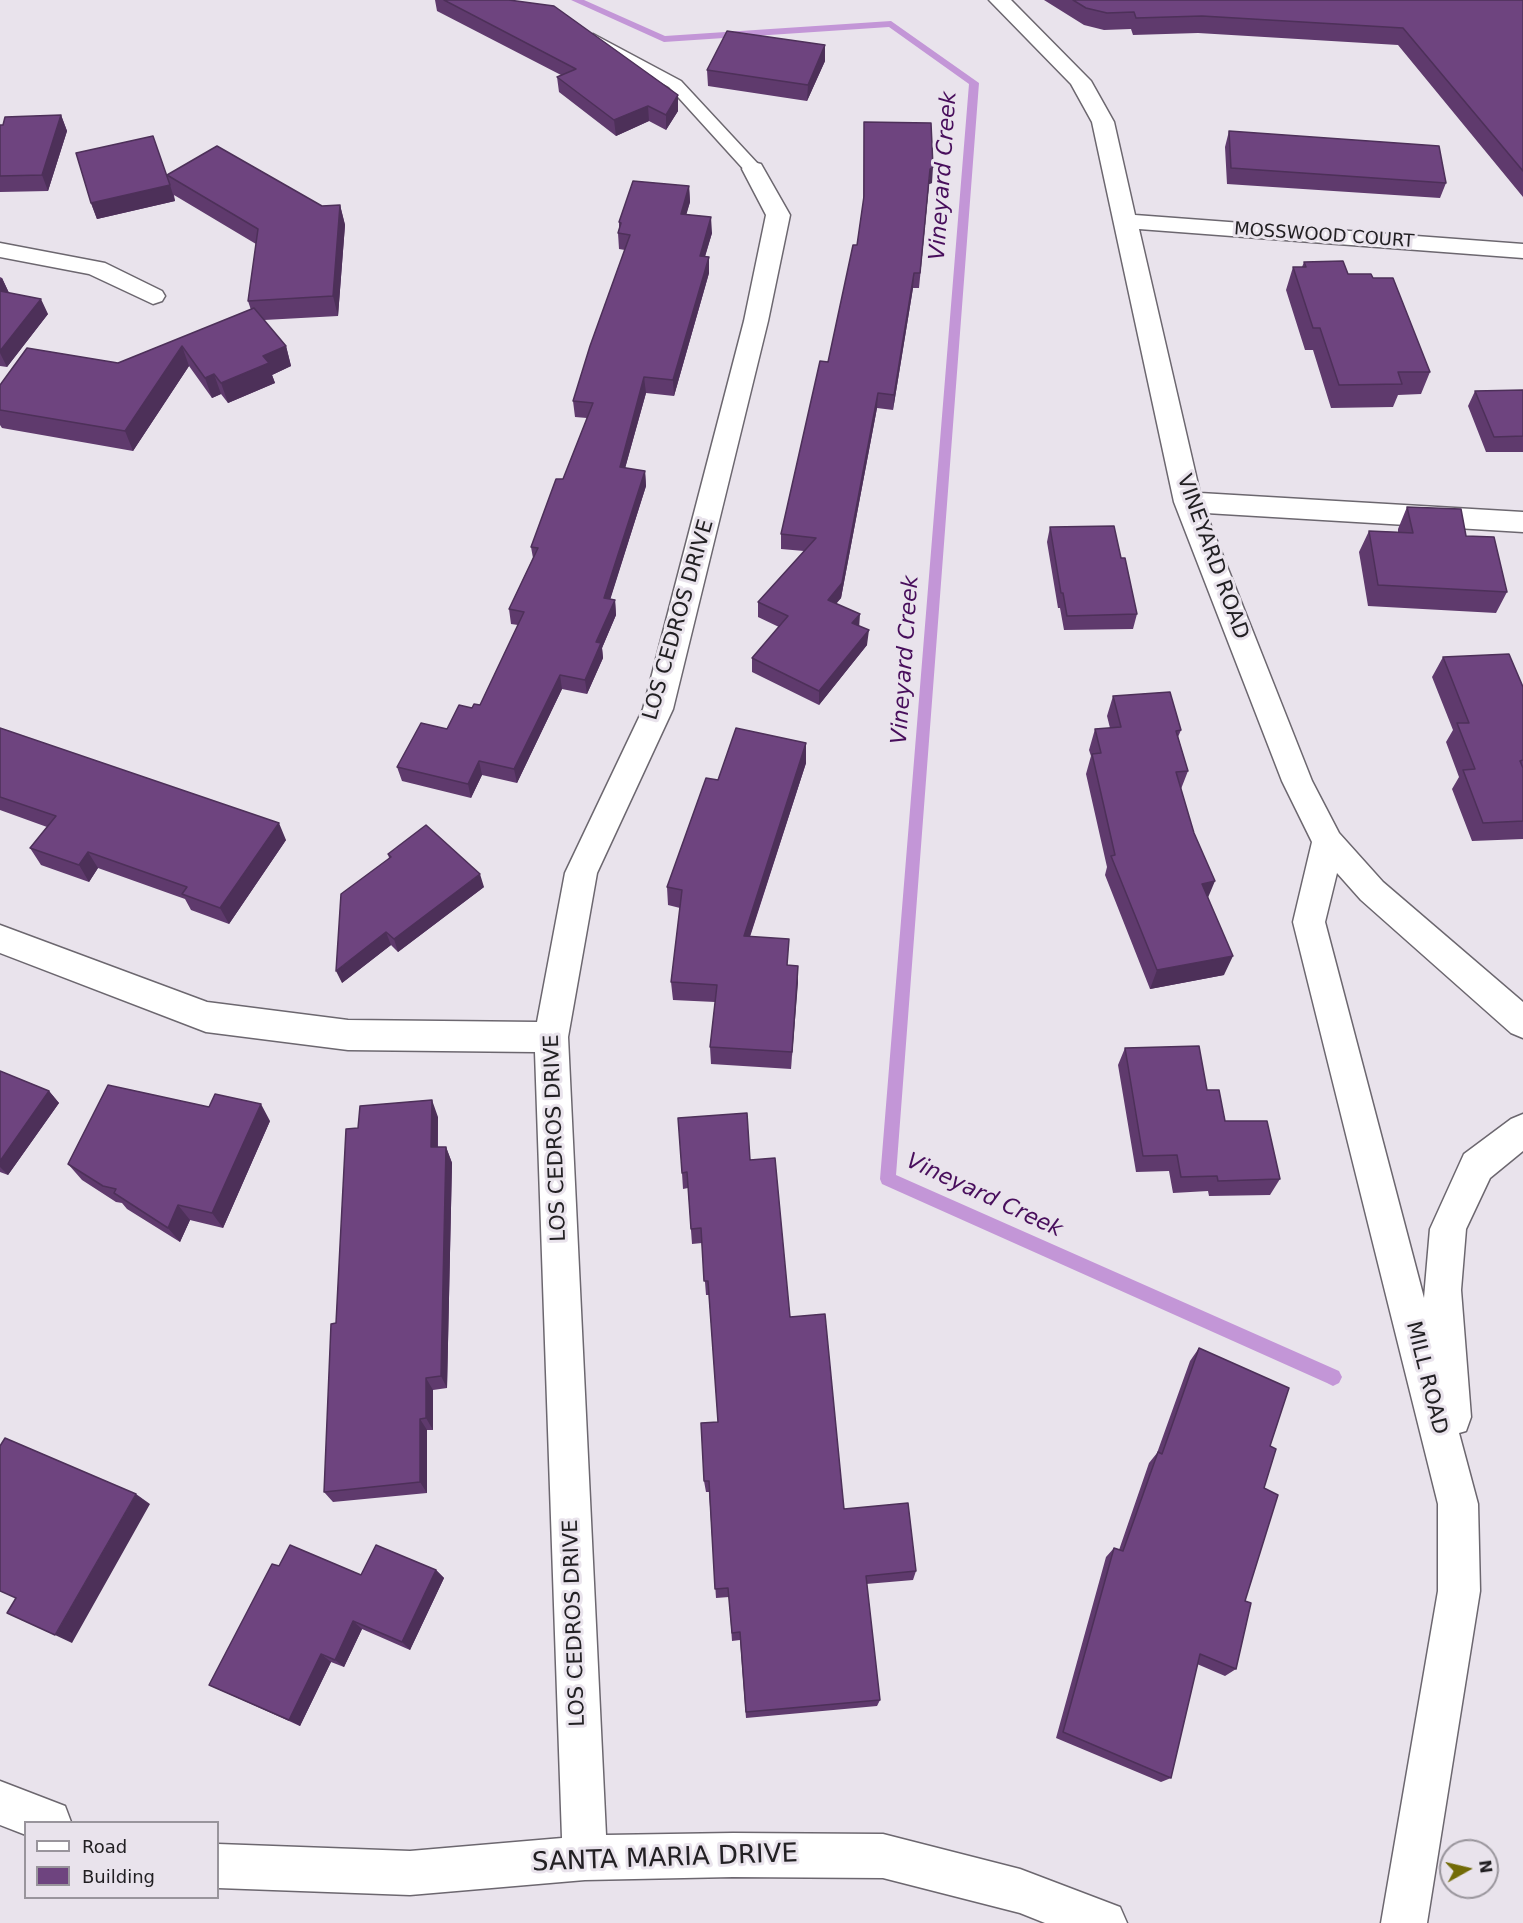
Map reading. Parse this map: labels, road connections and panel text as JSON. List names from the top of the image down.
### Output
{
  "streets": {
    "street": [
      "MOSSWOOD COURT",
      "VINEYARD ROAD",
      "LOS CEDROS DRIVE",
      "MILL ROAD",
      "SANTA MARIA DRIVE"
    ]
  },
  "crossings": [
    ["MOSSWOOD COURT", "VINEYARD ROAD"],
    ["VINEYARD ROAD", "MILL ROAD"],
    ["LOS CEDROS DRIVE", "SANTA MARIA DRIVE"]
  ],
  "water": ["Vineyard Creek"],
  "legend": ["Road", "Building"],
  "north": "right"
}
